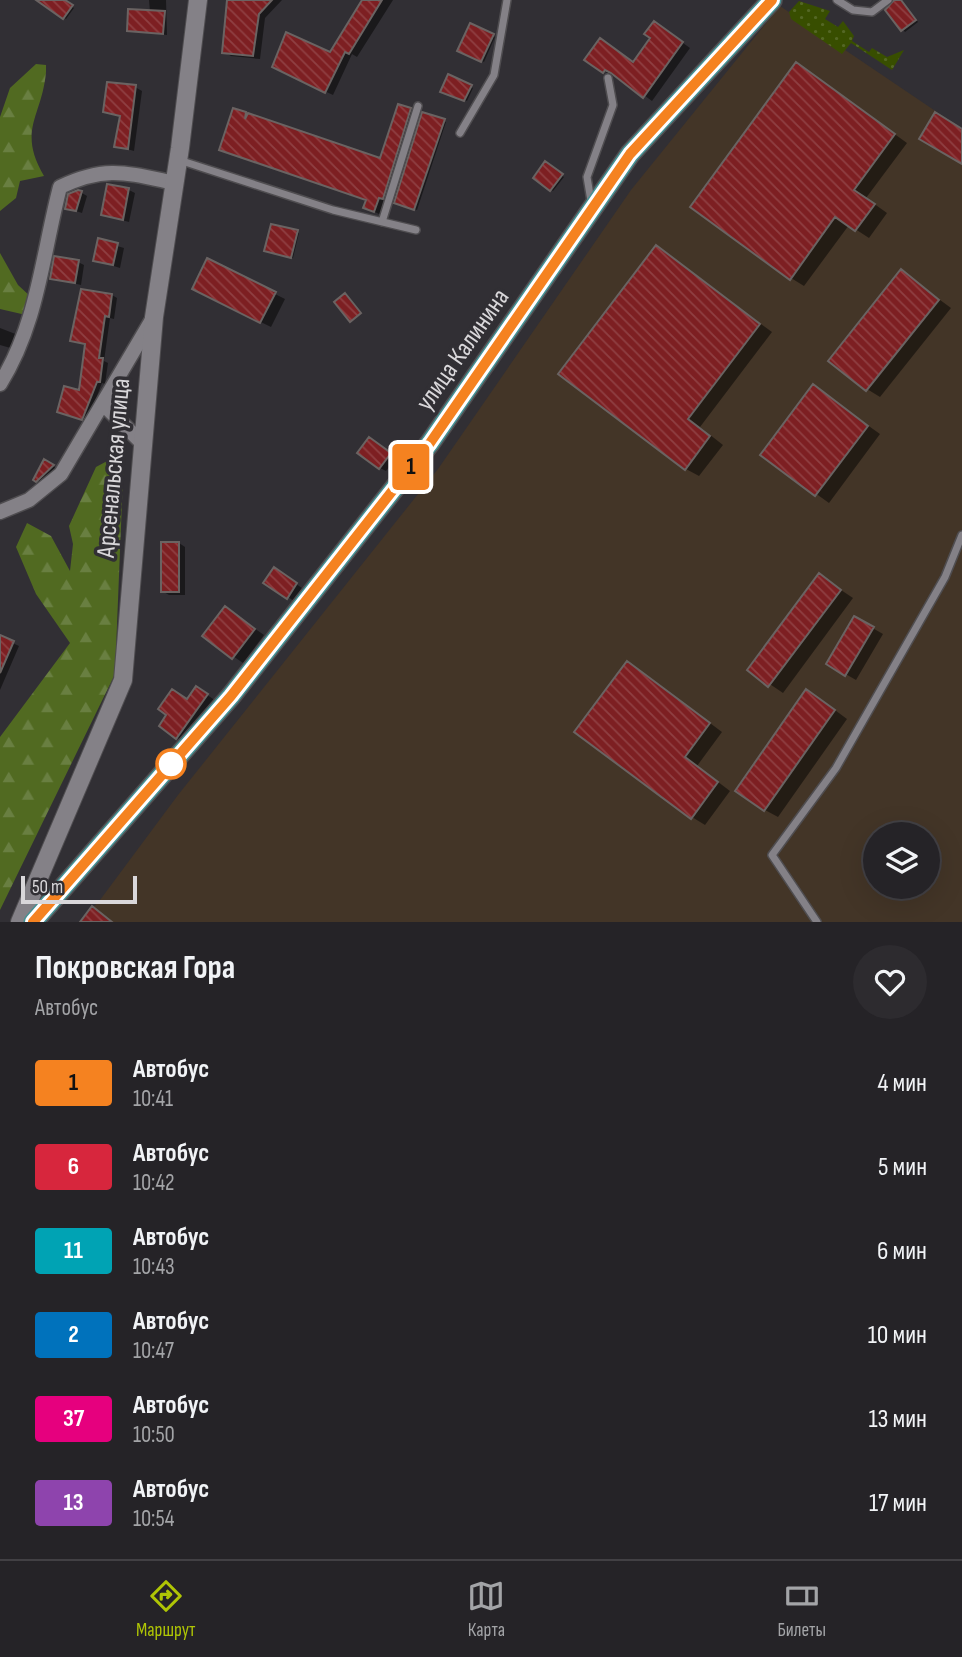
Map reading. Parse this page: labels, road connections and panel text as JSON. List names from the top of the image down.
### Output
{
  "streets": {
    "main road": ["улица Калинина"],
    "street": ["Арсенальская улица"]
  },
  "lines": ["bus line 1"],
  "scale_bar": "50 m",
  "page": {
    "on_map": "1",
    "scale": "50 m",
    "heading": ["Покровская Гора", "Автобус"],
    "list": [
      {
        "mark": "1",
        "name": "Автобус",
        "note": "10:41",
        "value": "4 мин"
      },
      {
        "mark": "6",
        "name": "Автобус",
        "note": "10:42",
        "value": "5 мин"
      },
      {
        "mark": "11",
        "name": "Автобус",
        "note": "10:43",
        "value": "6 мин"
      },
      {
        "mark": "2",
        "name": "Автобус",
        "note": "10:47",
        "value": "10 мин"
      },
      {
        "mark": "37",
        "name": "Автобус",
        "note": "10:50",
        "value": "13 мин"
      },
      {
        "mark": "13",
        "name": "Автобус",
        "note": "10:54",
        "value": "17 мин"
      }
    ],
    "tabs": ["Маршрут", "Карта", "Билеты"]
  }
}
